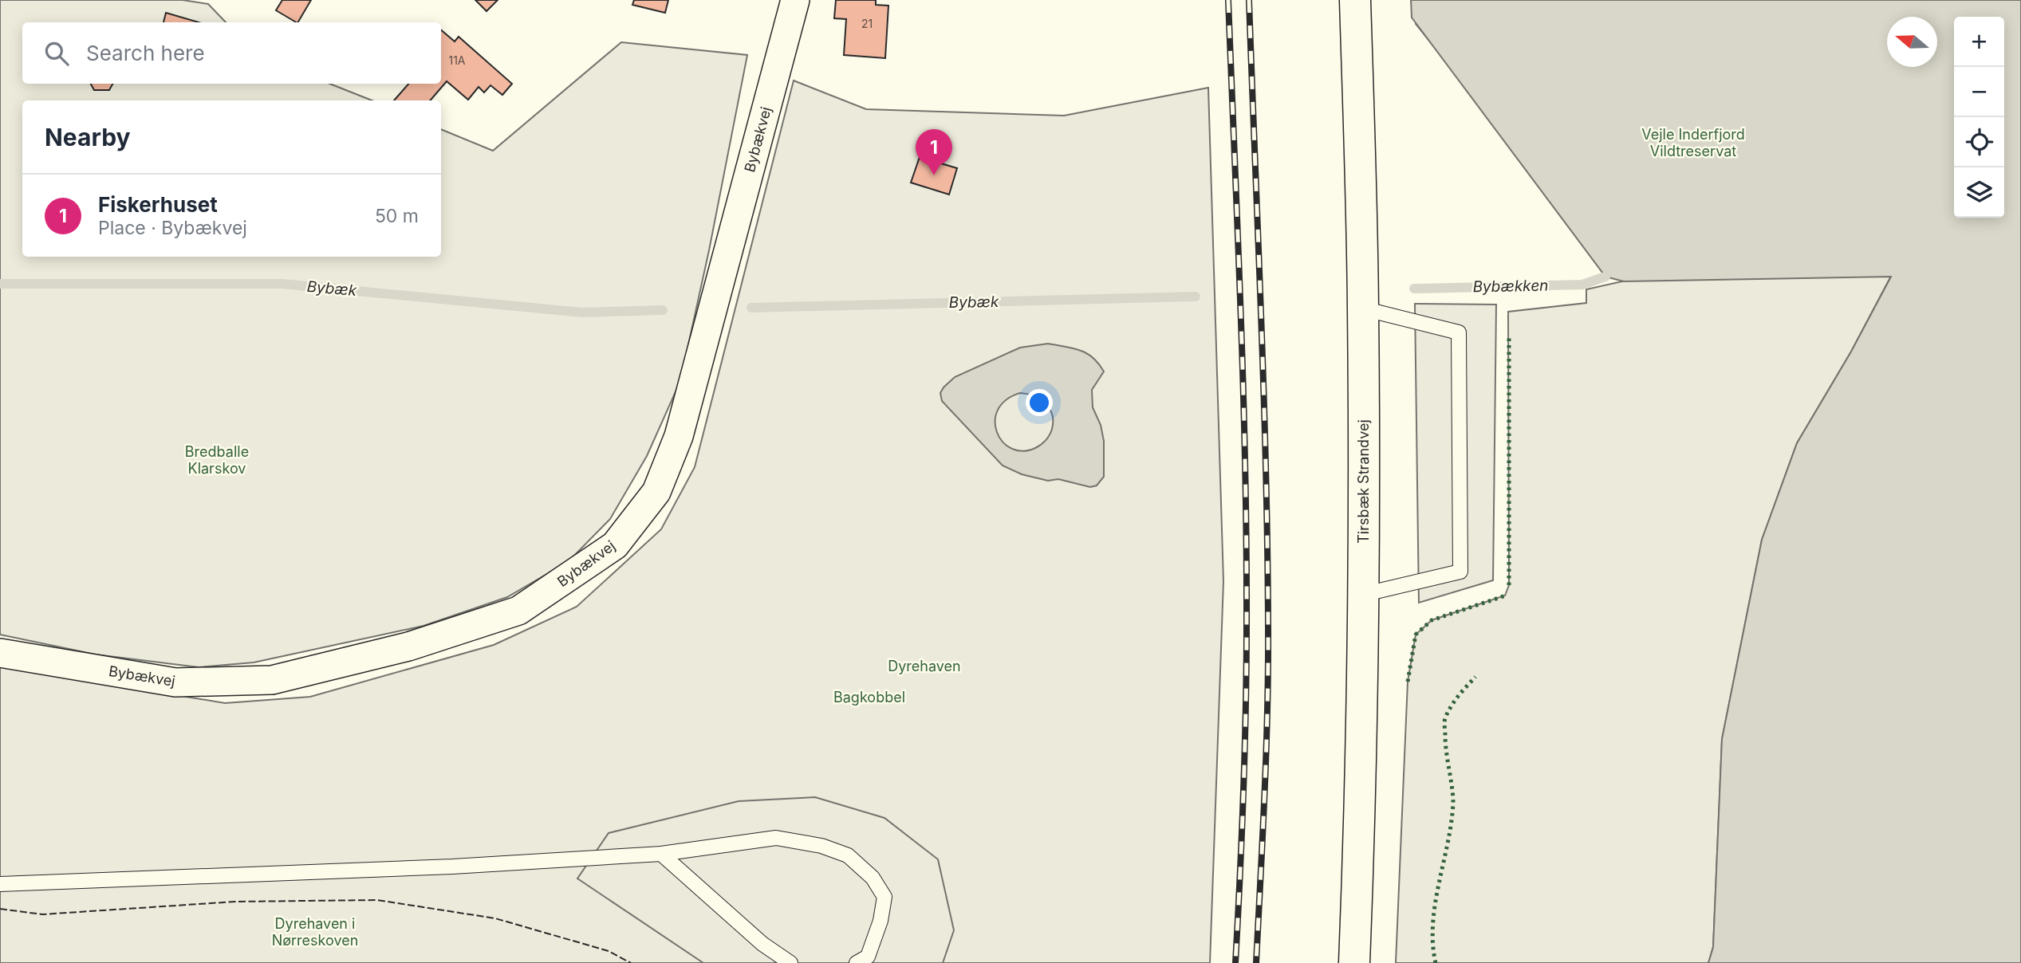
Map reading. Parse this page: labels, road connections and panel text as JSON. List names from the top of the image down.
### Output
{
  "streets": {
    "street": ["Bybækvej", "Tirsbæk Strandvej"]
  },
  "water": ["Bybækken", "Bybæk"],
  "parks": [
    "Vejle Inderfjord Vildtreservat",
    "Bredballe Klarskov",
    "Dyrehaven",
    "Bagkobbel",
    "Dyrehaven i Nørreskoven"
  ],
  "house_numbers": ["21", "11A"],
  "north": "left",
  "page": {
    "map_buttons": ["+", "−"],
    "search": "Search here",
    "heading": "Nearby",
    "pins": "1",
    "list": [
      {
        "mark": "1",
        "name": "Fiskerhuset",
        "note": "Place · Bybækvej",
        "value": "50 m"
      }
    ]
  }
}
